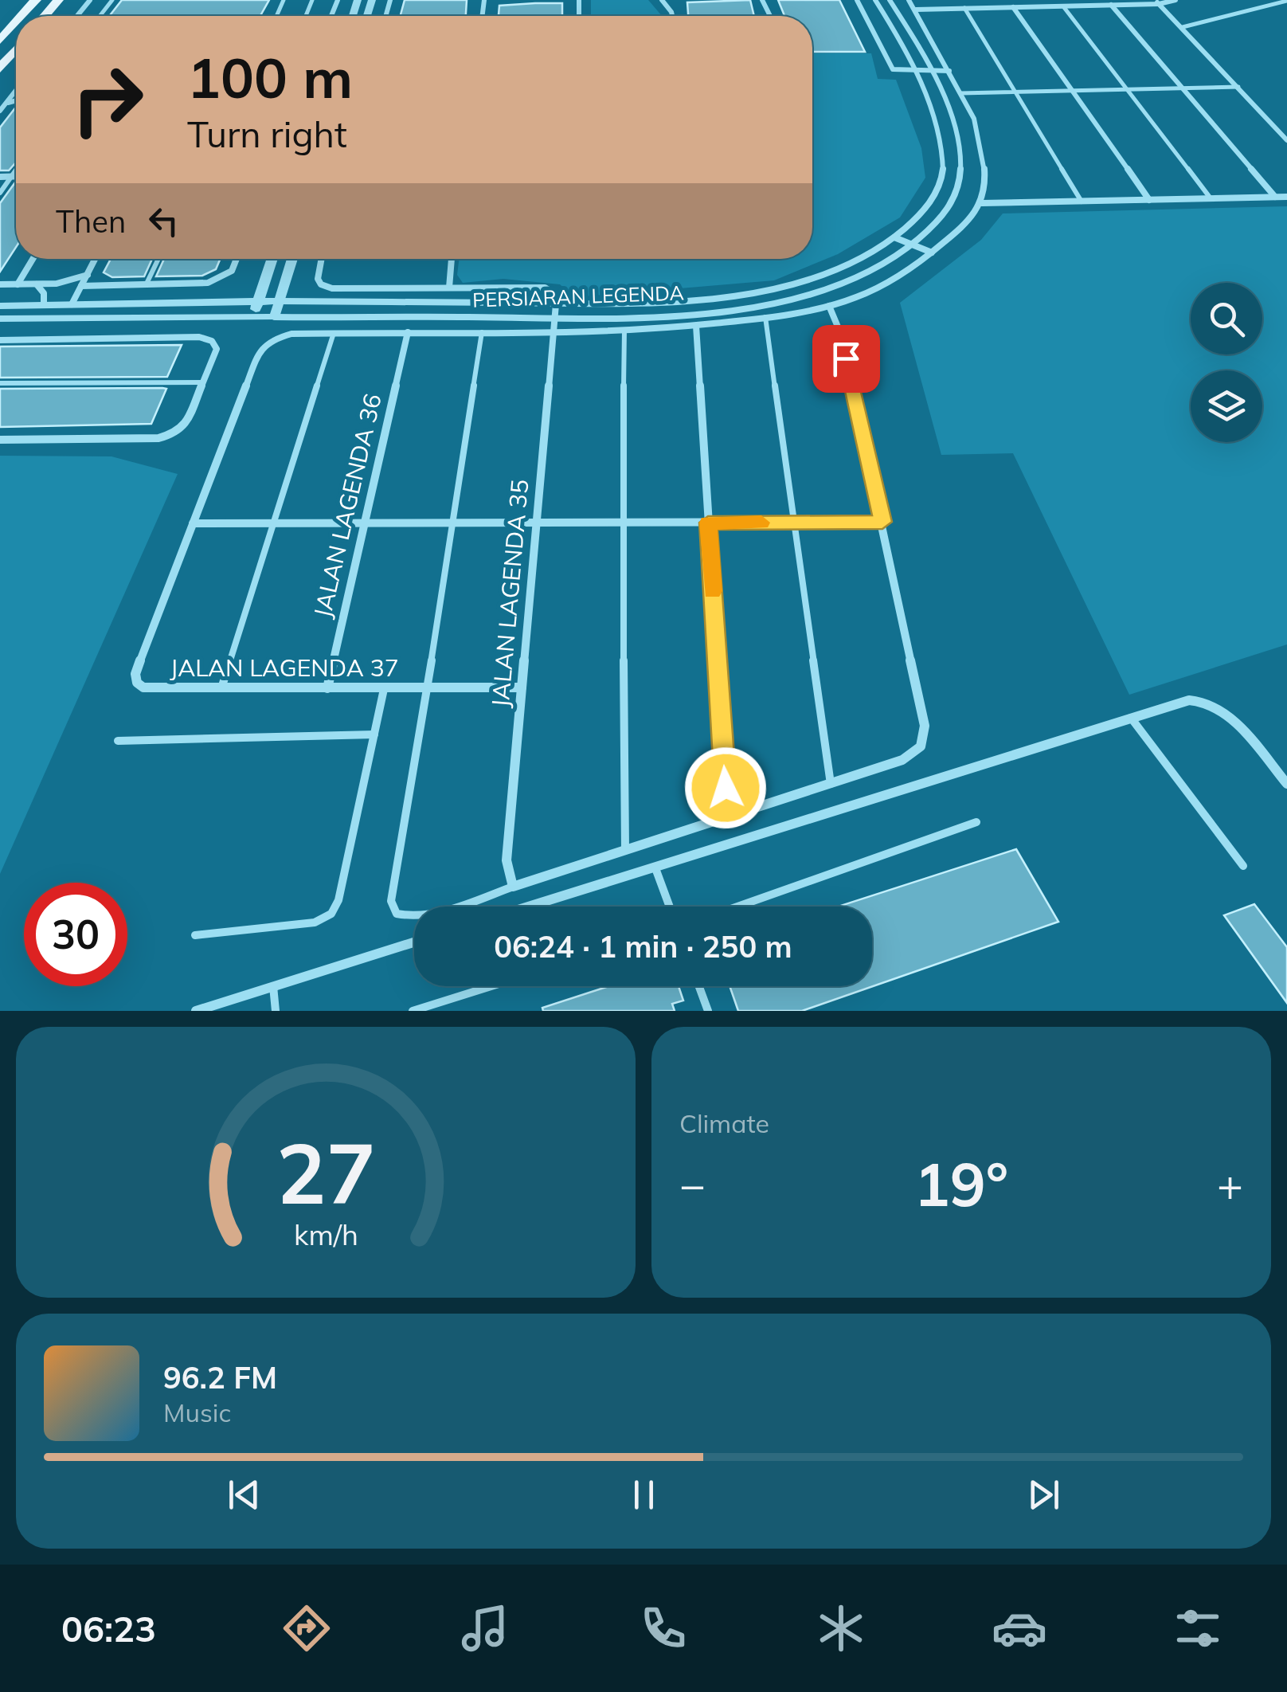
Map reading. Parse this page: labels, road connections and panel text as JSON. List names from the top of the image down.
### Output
{
  "streets": {
    "street": [
      "PERSIARAN LEGENDA",
      "JALAN LAGENDA 36",
      "JALAN LAGENDA 35",
      "JALAN LAGENDA 37"
    ]
  },
  "crossings": [
    ["PERSIARAN LEGENDA", "JALAN LAGENDA 35"],
    ["JALAN LAGENDA 36", "JALAN LAGENDA 37"],
    ["JALAN LAGENDA 35", "JALAN LAGENDA 37"]
  ],
  "page": {
    "turn": ["100 m", "Turn right"],
    "then": "Then",
    "limit": "30",
    "trip": "06:24 · 1 min · 250 m",
    "tile": "Climate",
    "heat": ["−", "19°", "+"],
    "song": ["96.2 FM", "Music"],
    "tabs": "06:23",
    "gauge": ["27", "km/h"]
  }
}
